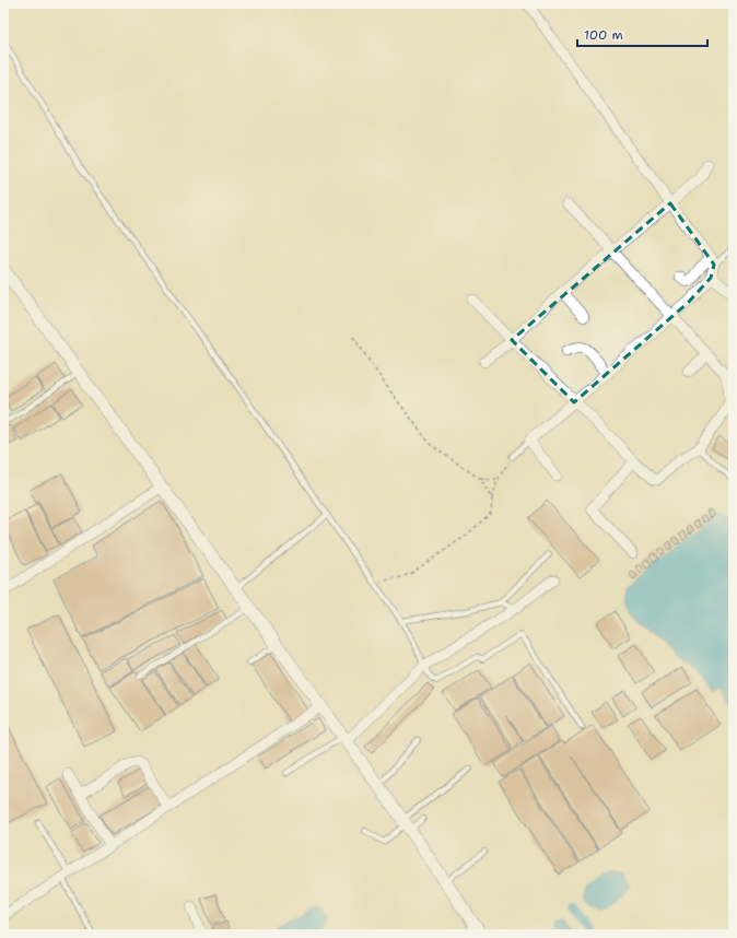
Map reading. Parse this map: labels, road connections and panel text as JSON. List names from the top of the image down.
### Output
{
  "scale_bar": "100 m"
}
